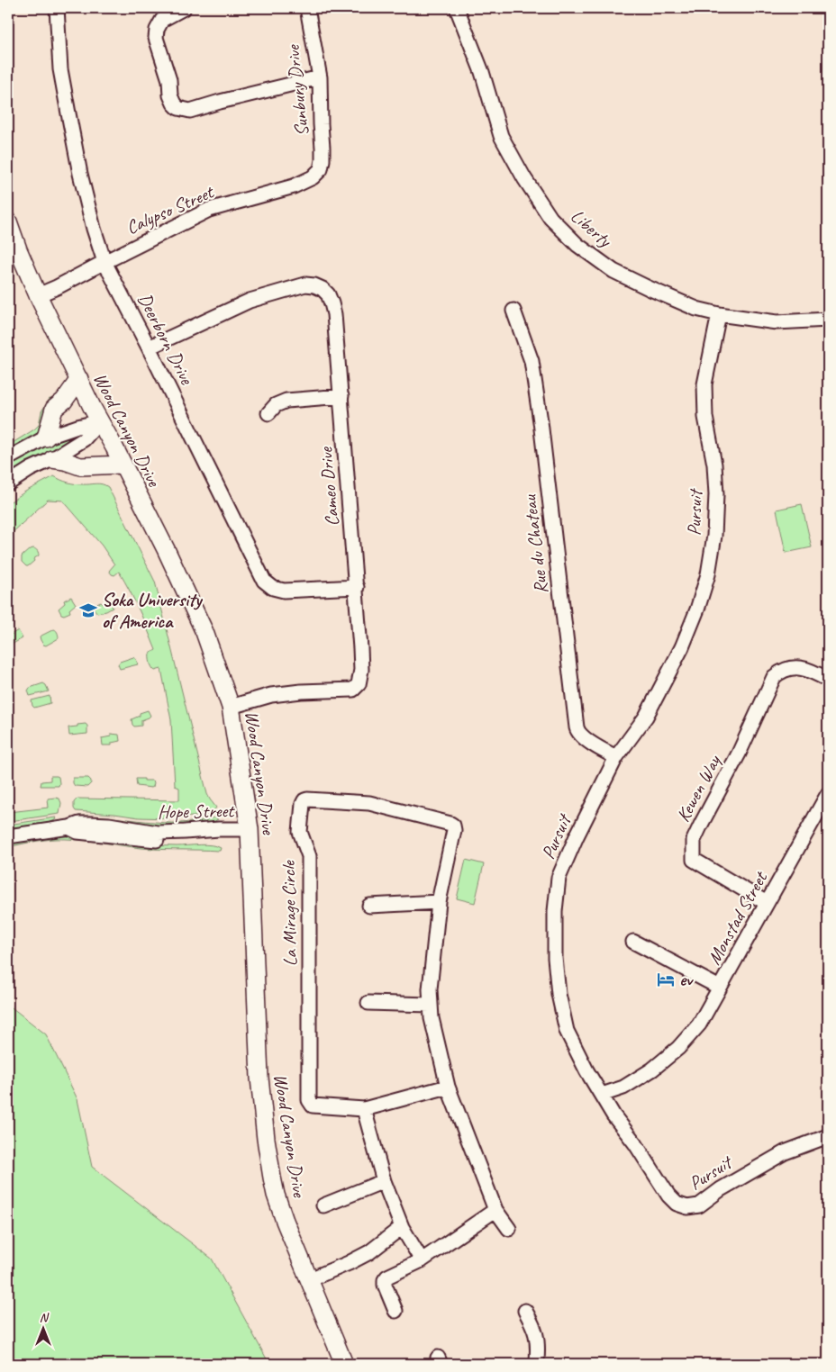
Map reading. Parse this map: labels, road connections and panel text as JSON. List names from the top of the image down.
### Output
{
  "streets": {
    "main road": ["Wood Canyon Drive"],
    "street": [
      "Sunbury Drive",
      "Calypso Street",
      "Liberty",
      "Deerborn Drive",
      "Cameo Drive",
      "Pursuit",
      "Rue du Chateau",
      "Kewen Way",
      "Hope Street",
      "La Mirage Circle",
      "Monstad Street"
    ]
  },
  "crossings": [
    ["Sunbury Drive", "Calypso Street"],
    ["Calypso Street", "Deerborn Drive"],
    ["Calypso Street", "Wood Canyon Drive"],
    ["Liberty", "Pursuit"],
    ["Deerborn Drive", "Cameo Drive"],
    ["Wood Canyon Drive", "Cameo Drive"],
    ["Wood Canyon Drive", "Hope Street"],
    ["Pursuit", "Rue du Chateau"],
    ["Pursuit", "Monstad Street"],
    ["Kewen Way", "Monstad Street"]
  ],
  "places": {
    "school or university": ["Soka University of America"],
    "hotel": ["ev"]
  },
  "north": "top"
}
